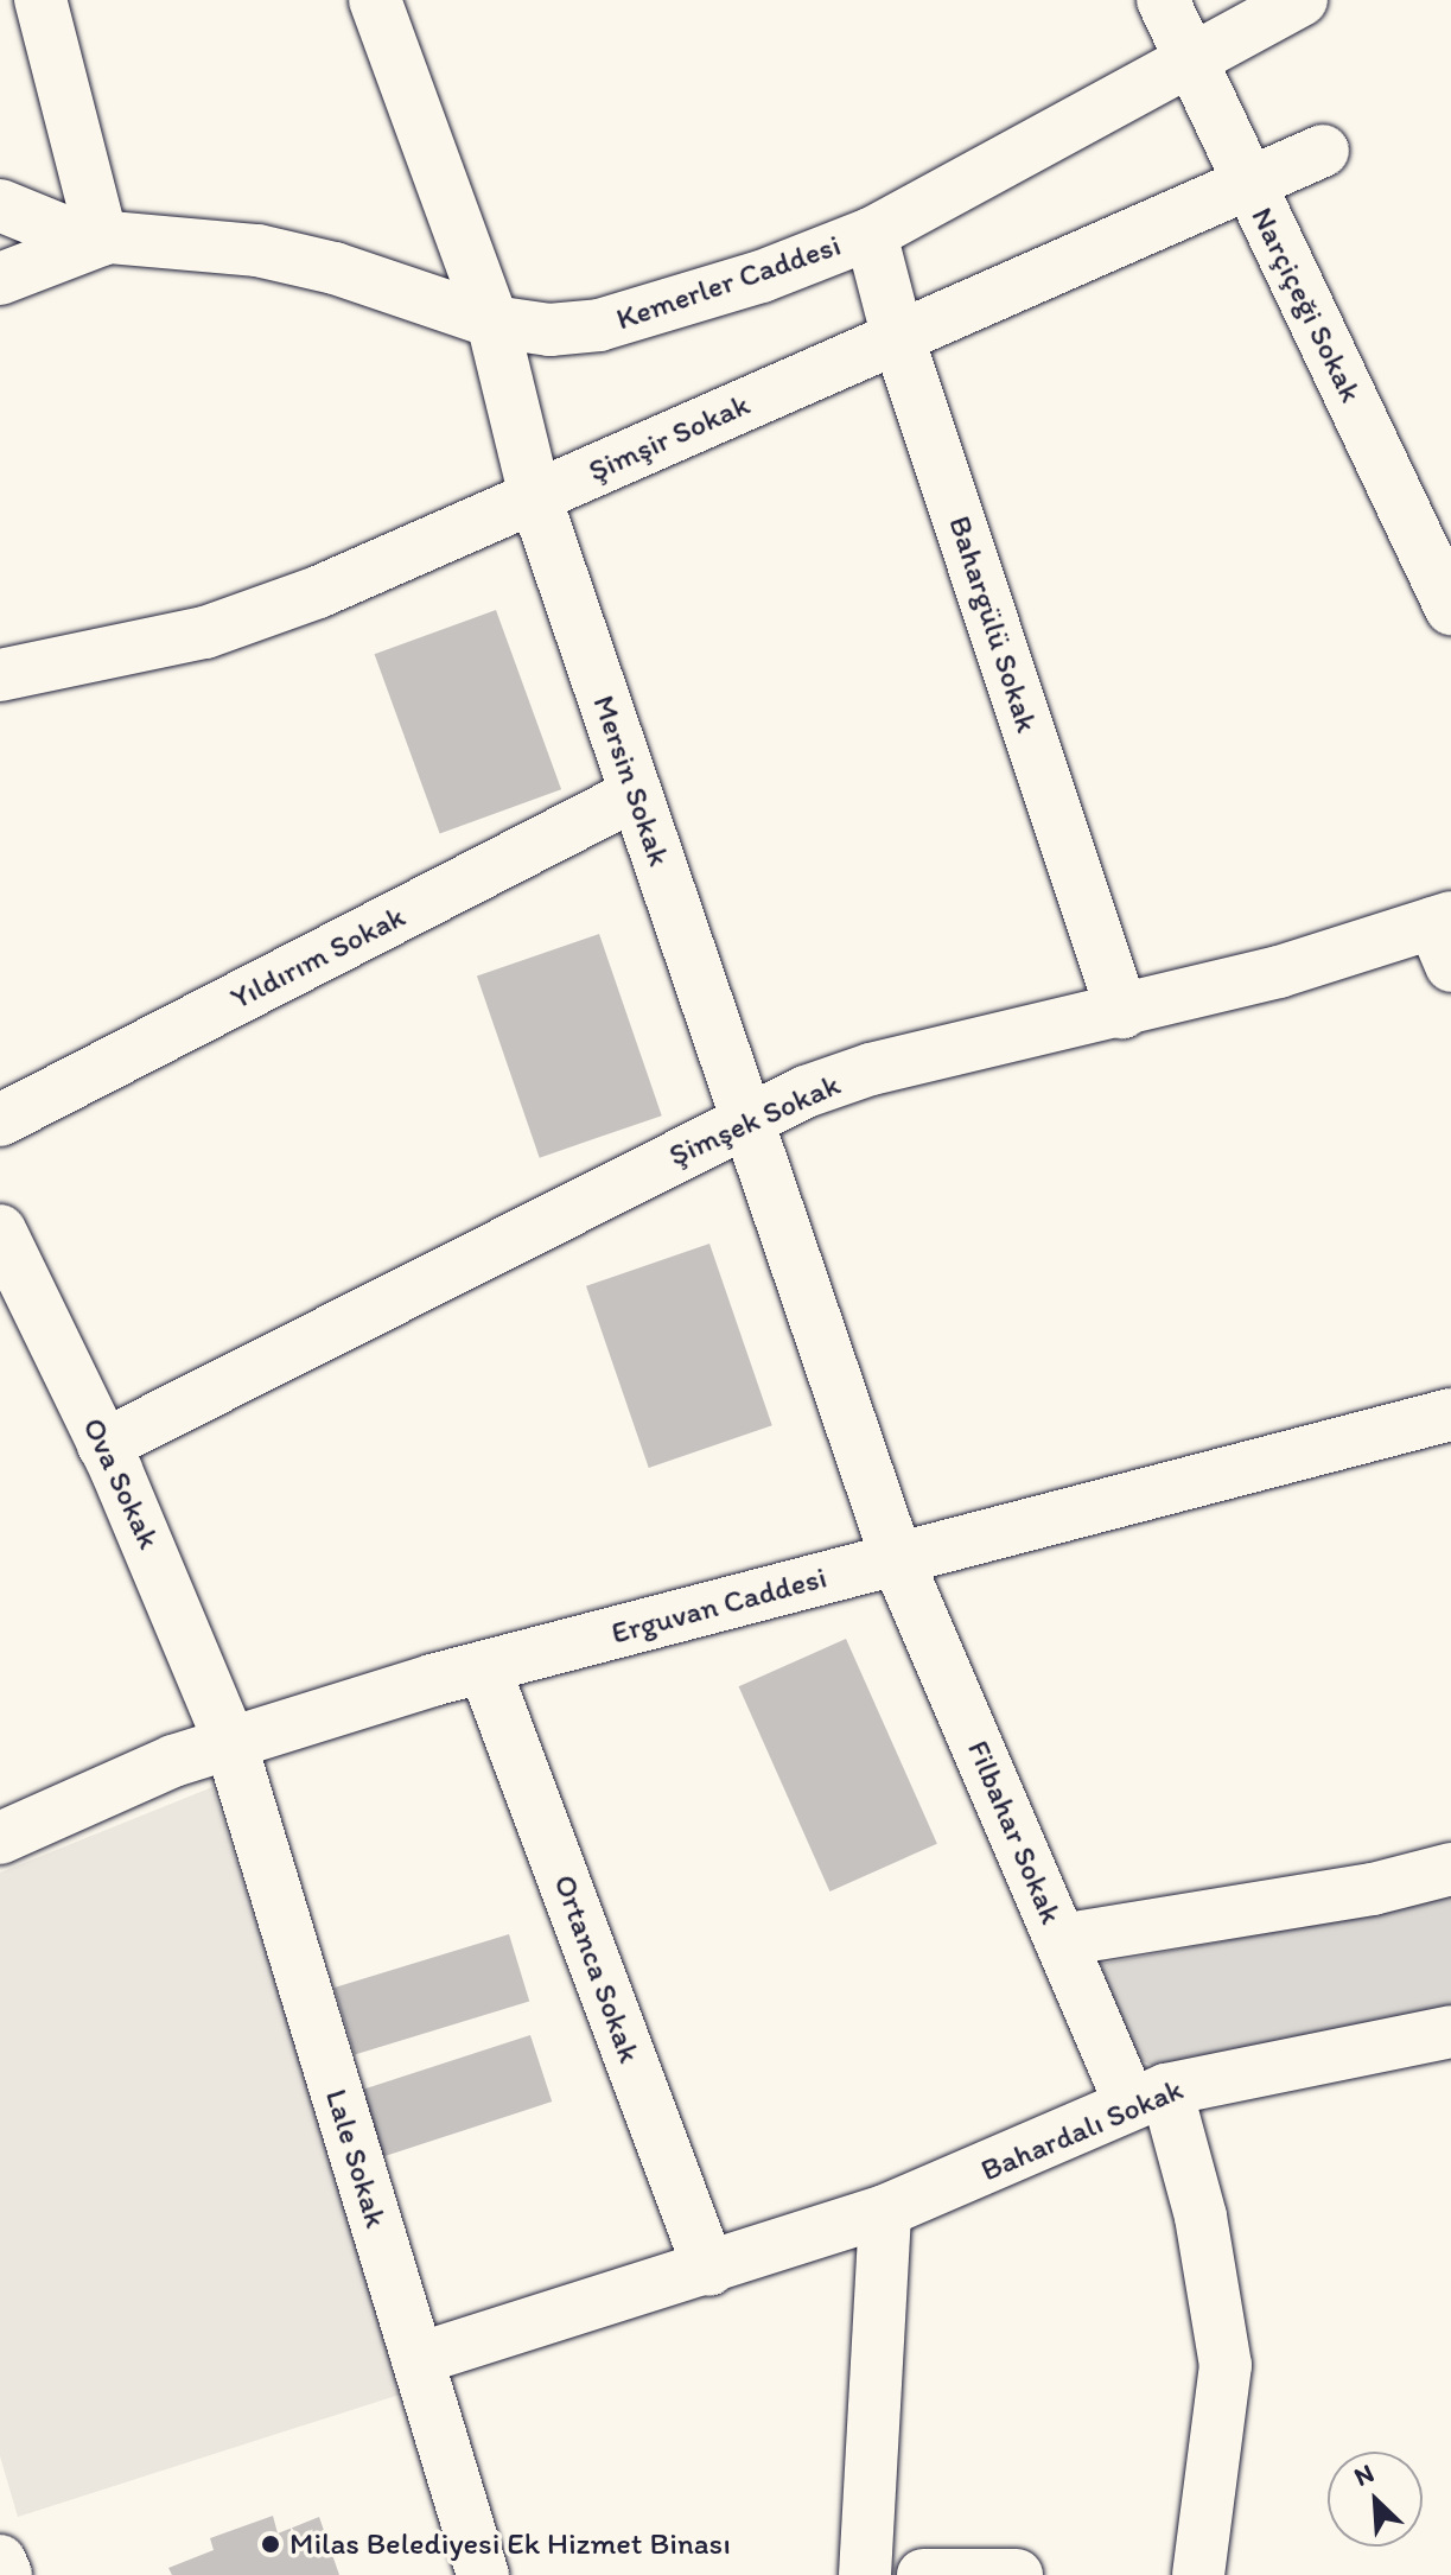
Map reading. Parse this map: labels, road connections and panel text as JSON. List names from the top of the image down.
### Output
{
  "streets": {
    "street": [
      "Kemerler Caddesi",
      "Narçiçeği Sokak",
      "Şimşir Sokak",
      "Bahargülü Sokak",
      "Mersin Sokak",
      "Yıldırım Sokak",
      "Şimşek Sokak",
      "Ova Sokak",
      "Erguvan Caddesi",
      "Filbahar Sokak",
      "Ortanca Sokak",
      "Bahardalı Sokak",
      "Lale Sokak"
    ]
  },
  "crossings": [
    ["Kemerler Caddesi", "Narçiçeği Sokak"],
    ["Kemerler Caddesi", "Bahargülü Sokak"],
    ["Kemerler Caddesi", "Mersin Sokak"],
    ["Narçiçeği Sokak", "Şimşir Sokak"],
    ["Şimşir Sokak", "Bahargülü Sokak"],
    ["Şimşir Sokak", "Mersin Sokak"],
    ["Bahargülü Sokak", "Şimşek Sokak"],
    ["Mersin Sokak", "Yıldırım Sokak"],
    ["Mersin Sokak", "Şimşek Sokak"],
    ["Mersin Sokak", "Erguvan Caddesi"],
    ["Mersin Sokak", "Filbahar Sokak"],
    ["Şimşek Sokak", "Ova Sokak"],
    ["Ova Sokak", "Erguvan Caddesi"],
    ["Ova Sokak", "Lale Sokak"],
    ["Erguvan Caddesi", "Filbahar Sokak"],
    ["Erguvan Caddesi", "Ortanca Sokak"],
    ["Erguvan Caddesi", "Lale Sokak"],
    ["Filbahar Sokak", "Bahardalı Sokak"],
    ["Ortanca Sokak", "Bahardalı Sokak"],
    ["Bahardalı Sokak", "Lale Sokak"]
  ],
  "places": ["Milas Belediyesi Ek Hizmet Binası"],
  "north": "top left"
}
